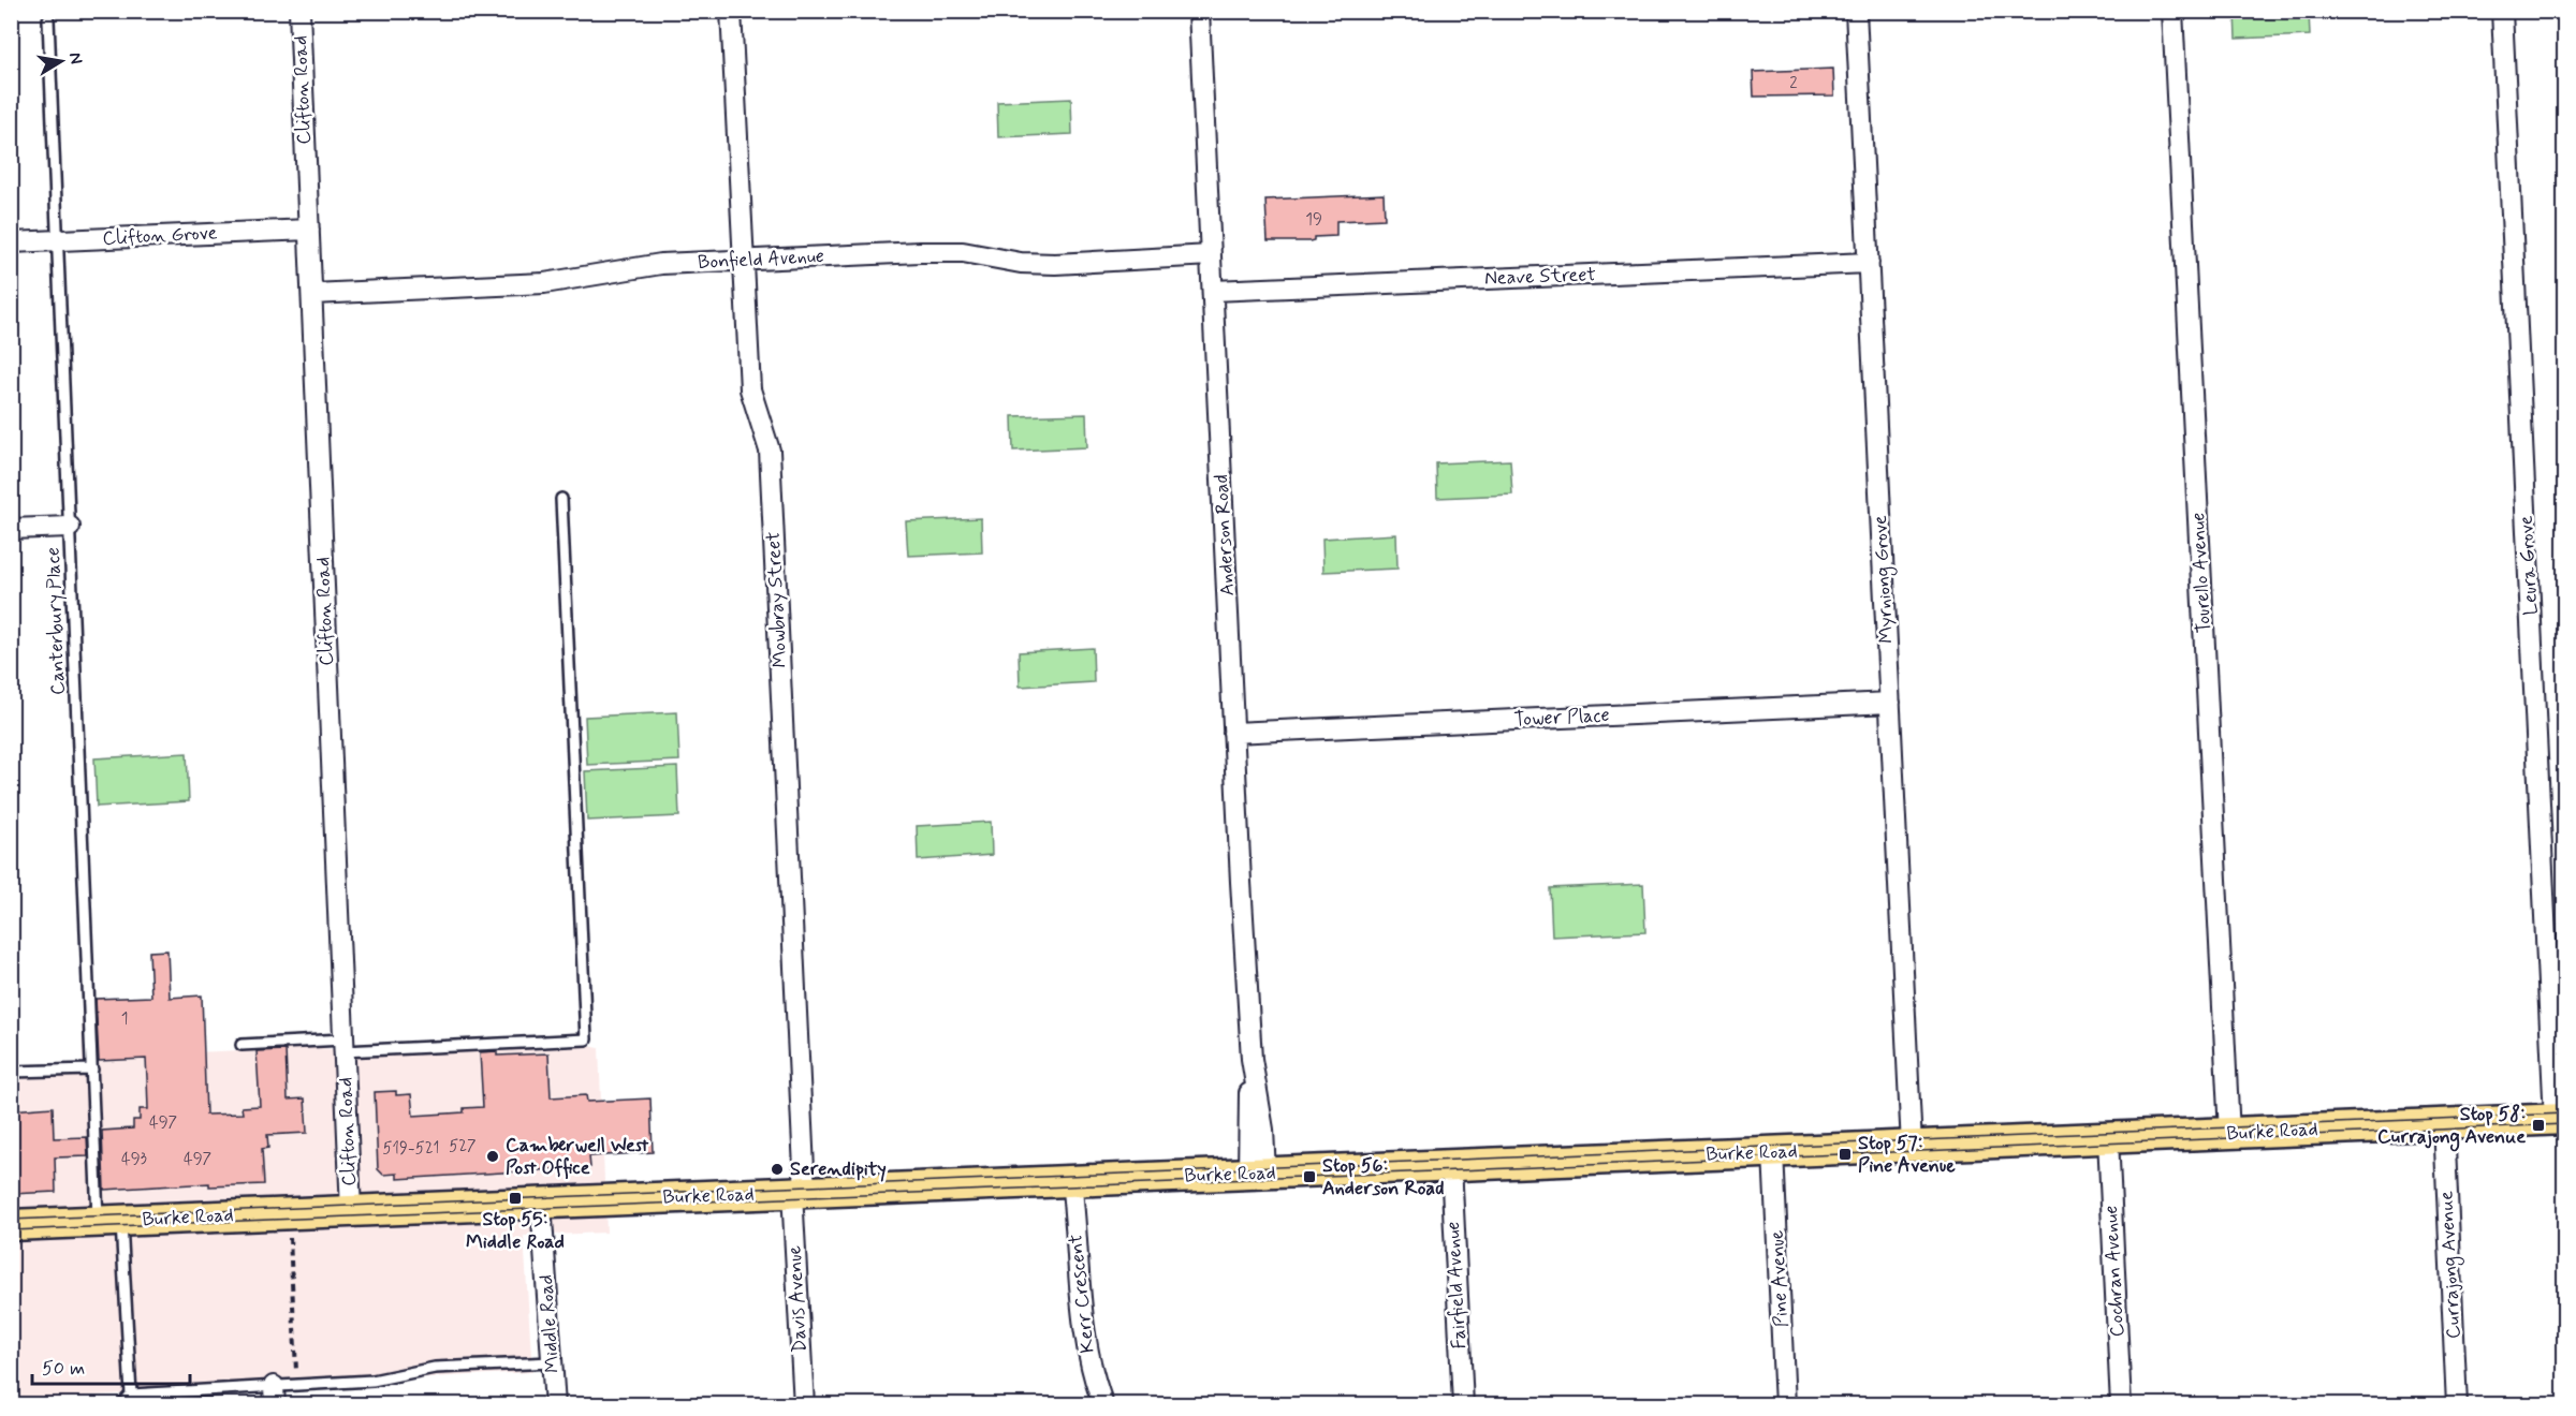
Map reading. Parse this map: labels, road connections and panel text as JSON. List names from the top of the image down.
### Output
{
  "streets": {
    "main road": ["Burke Road"],
    "street": [
      "Clifton Road",
      "Clifton Grove",
      "Bonfield Avenue",
      "Neave Street",
      "Anderson Road",
      "Leura Grove",
      "Tourello Avenue",
      "Myrniong Grove",
      "Mowbray Street",
      "Tower Place",
      "Currajong Avenue",
      "Cochran Avenue",
      "Pine Avenue",
      "Fairfield Avenue",
      "Kerr Crescent",
      "Davis Avenue",
      "Middle Road"
    ],
    "lane": ["Canterbury Place"]
  },
  "crossings": [
    ["Clifton Road", "Clifton Grove"],
    ["Clifton Road", "Bonfield Avenue"],
    ["Clifton Road", "Burke Road"],
    ["Clifton Grove", "Canterbury Place"],
    ["Bonfield Avenue", "Anderson Road"],
    ["Bonfield Avenue", "Mowbray Street"],
    ["Neave Street", "Anderson Road"],
    ["Neave Street", "Myrniong Grove"],
    ["Anderson Road", "Tower Place"],
    ["Anderson Road", "Burke Road"],
    ["Leura Grove", "Burke Road"],
    ["Tourello Avenue", "Burke Road"],
    ["Myrniong Grove", "Tower Place"],
    ["Myrniong Grove", "Burke Road"],
    ["Mowbray Street", "Burke Road"],
    ["Mowbray Street", "Davis Avenue"],
    ["Canterbury Place", "Burke Road"],
    ["Burke Road", "Currajong Avenue"],
    ["Burke Road", "Cochran Avenue"],
    ["Burke Road", "Pine Avenue"],
    ["Burke Road", "Fairfield Avenue"],
    ["Burke Road", "Kerr Crescent"],
    ["Burke Road", "Davis Avenue"],
    ["Burke Road", "Middle Road"]
  ],
  "places": {
    "transit": [
      "Stop 58: Currajong Avenue",
      "Stop 57: Pine Avenue",
      "Stop 56: Anderson Road",
      "Stop 55: Middle Road"
    ],
    "other": ["Camberwell West Post Office", "Serendipity"]
  },
  "house_numbers": [
    "2",
    "19",
    "1",
    "497",
    "527",
    "519-521",
    "493",
    "497"
  ],
  "scale_bar": "50 m",
  "north": "right"
}
